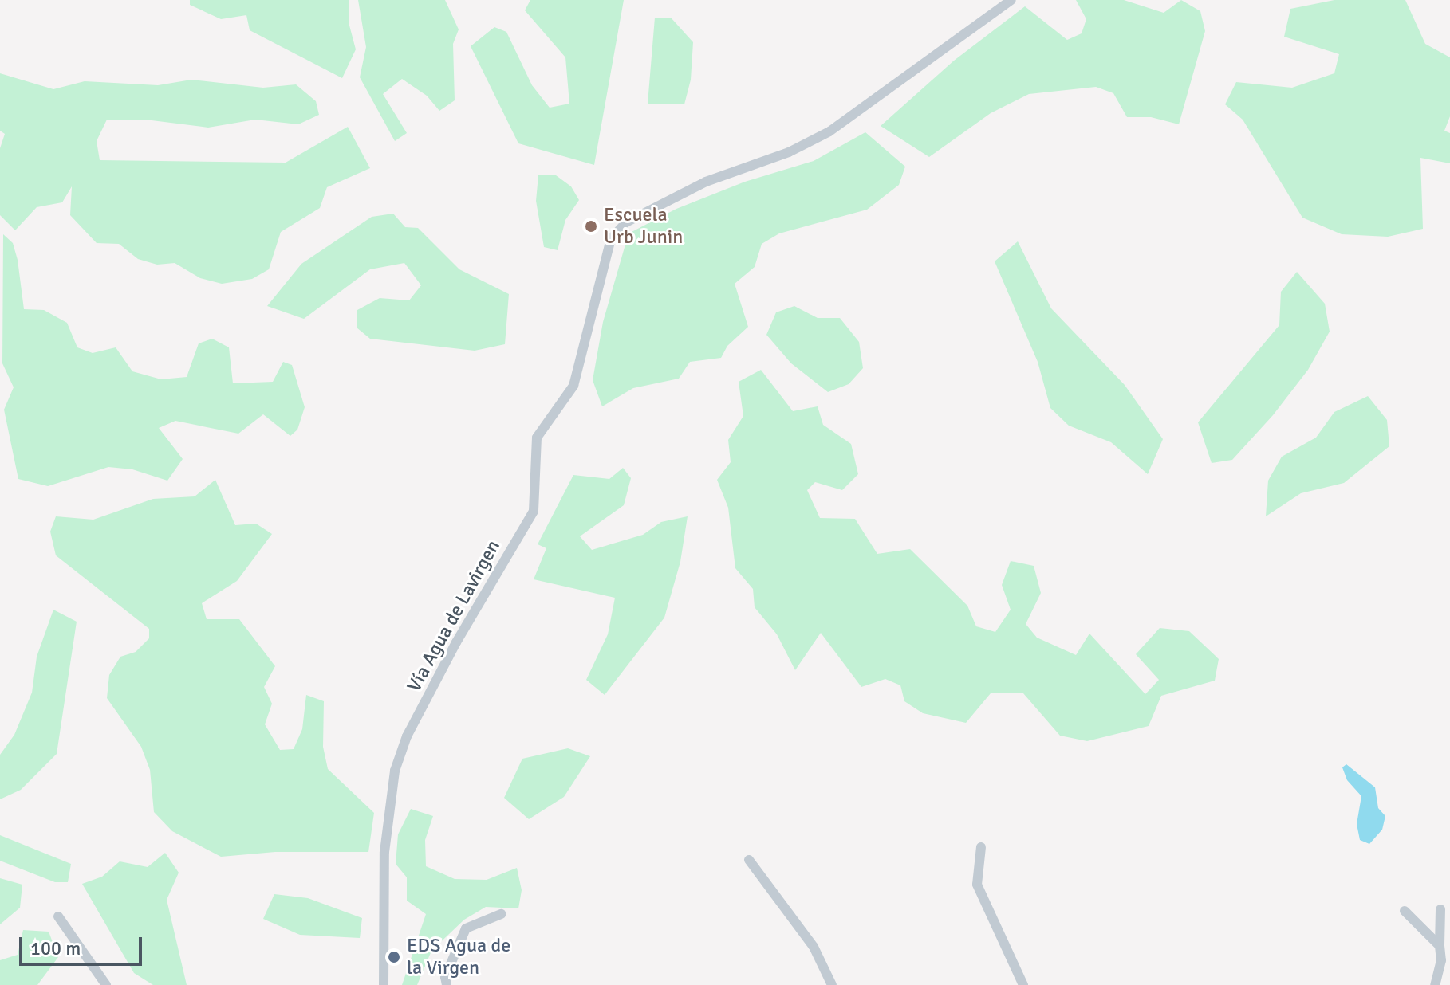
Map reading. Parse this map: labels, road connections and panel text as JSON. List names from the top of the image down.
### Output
{
  "streets": {
    "street": ["Vía Agua de Lavirgen"]
  },
  "places": ["Escuela Urb Junin", "EDS Agua de la Virgen"],
  "scale_bar": "100 m"
}
